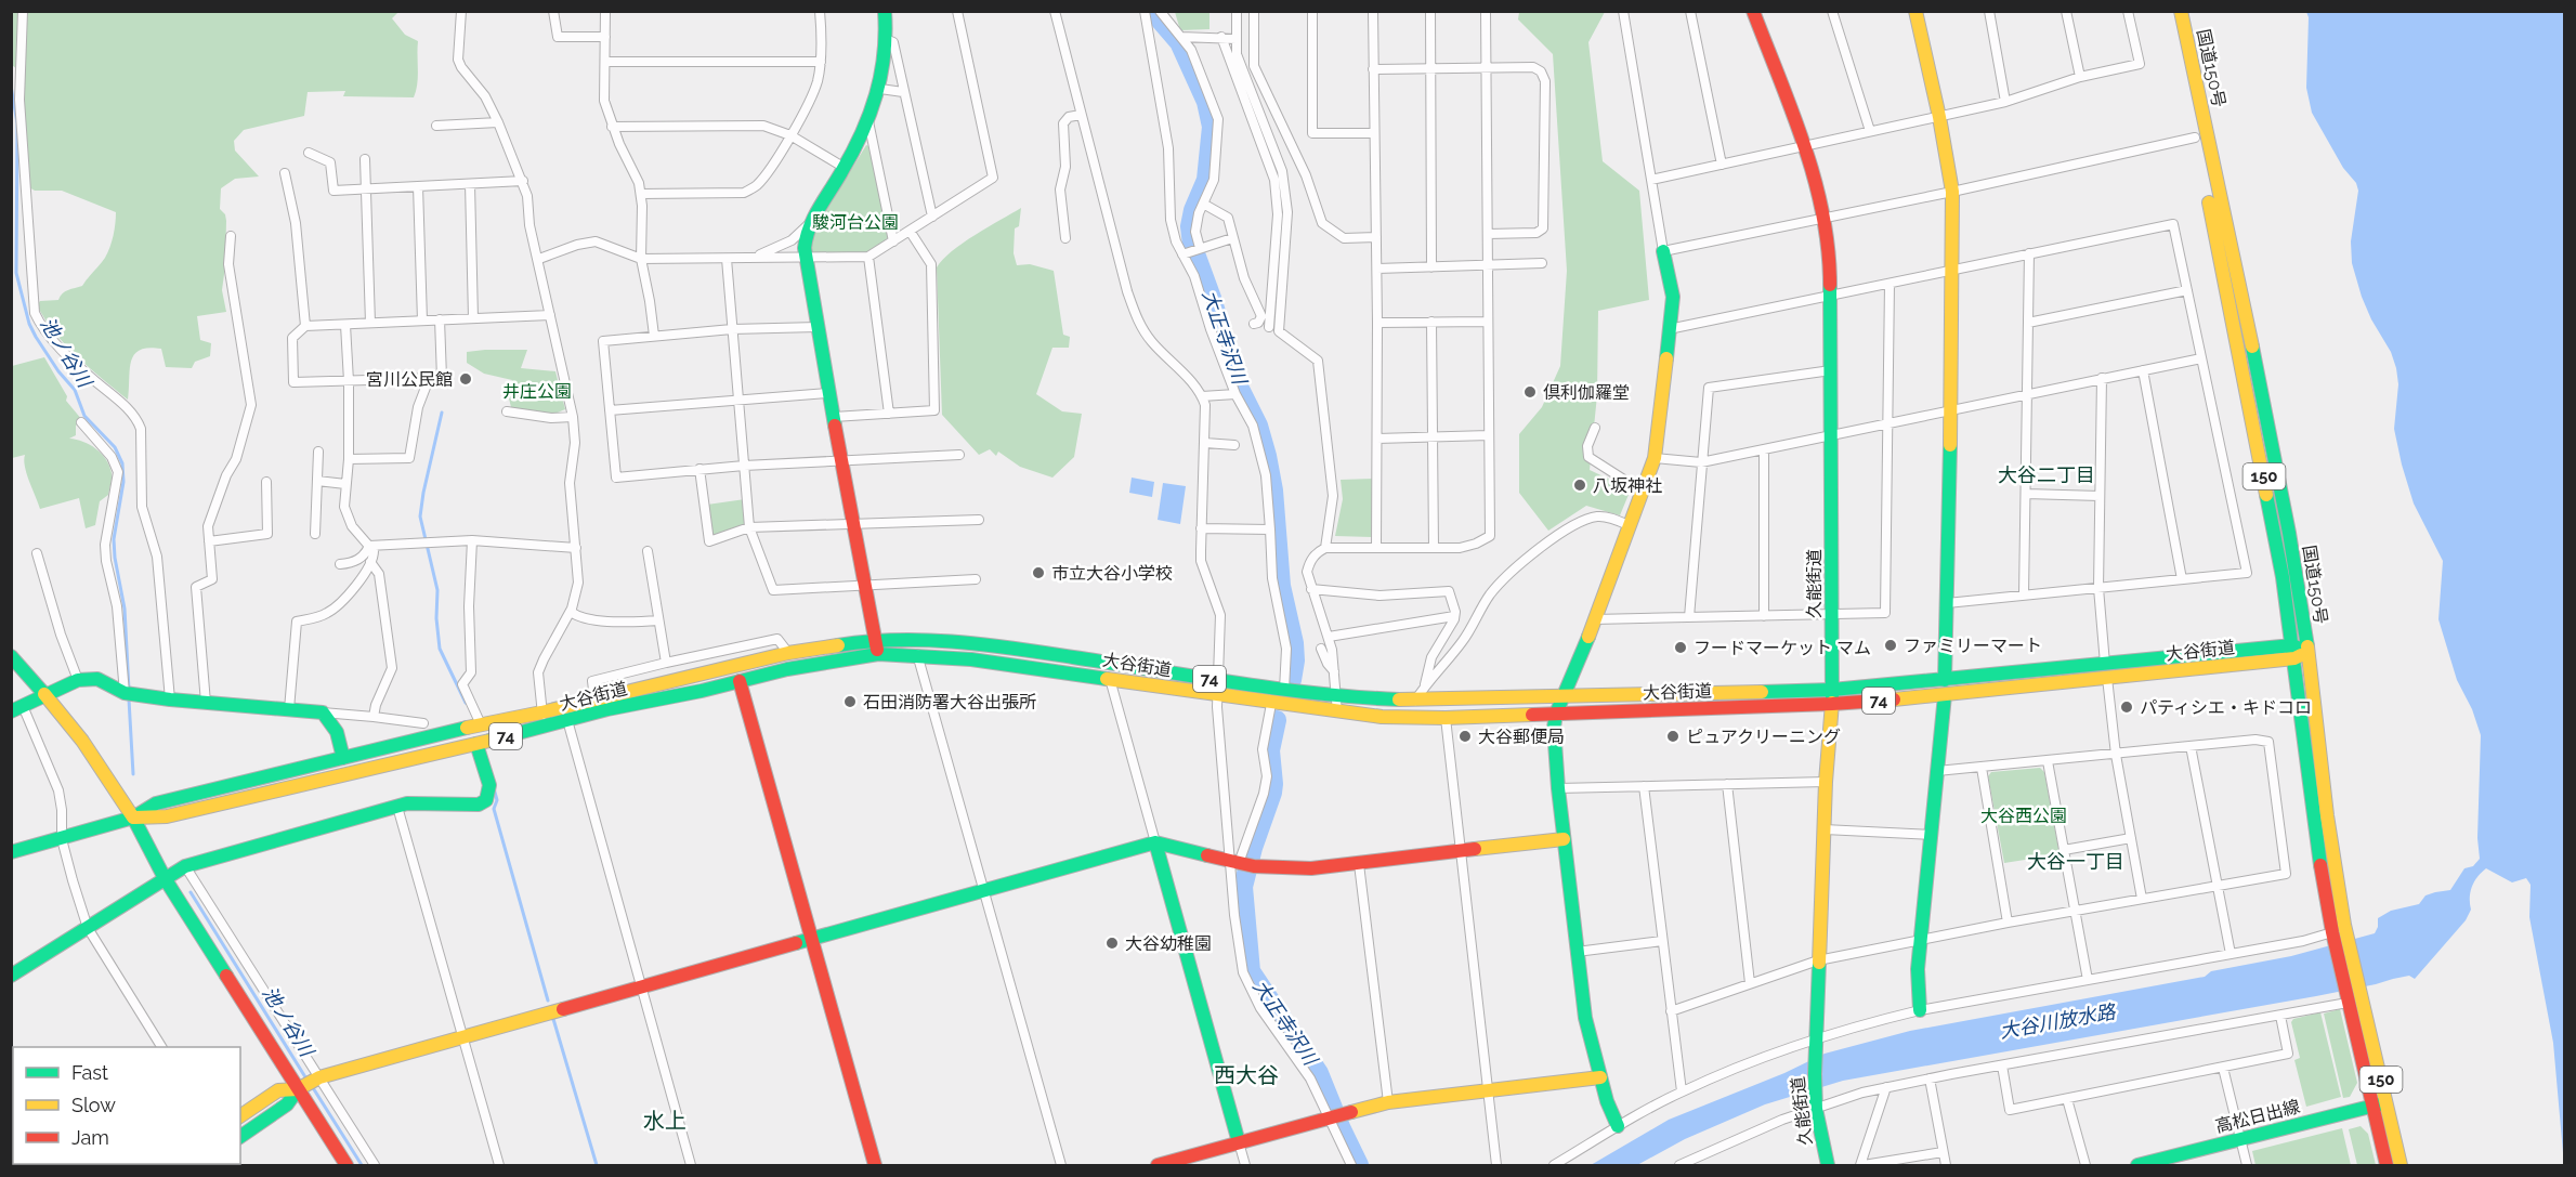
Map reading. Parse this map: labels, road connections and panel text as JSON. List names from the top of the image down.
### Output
{
  "streets": {
    "main road": [
      "国道150号",
      "150",
      "久能街道",
      "大谷街道",
      "74",
      "高松日出線"
    ]
  },
  "crossings": [
    ["国道150号", "大谷街道"],
    ["国道150号", "高松日出線"],
    ["久能街道", "大谷街道"]
  ],
  "districts": [
    "大谷二丁目",
    "大谷一丁目",
    "西大谷",
    "水上"
  ],
  "water": ["大正寺沢川", "池ノ谷川", "大谷川放水路"],
  "parks": ["駿河台公園", "井庄公園", "大谷西公園"],
  "places": [
    "宮川公民館",
    "倶利伽羅堂",
    "八坂神社",
    "市立大谷小学校",
    "ファミリーマート",
    "フードマーケット マム",
    "石田消防署大谷出張所",
    "パティシエ・キドコロ",
    "大谷郵便局",
    "ピュアクリーニング",
    "大谷幼稚園"
  ],
  "legend": ["Fast", "Slow", "Jam"]
}
